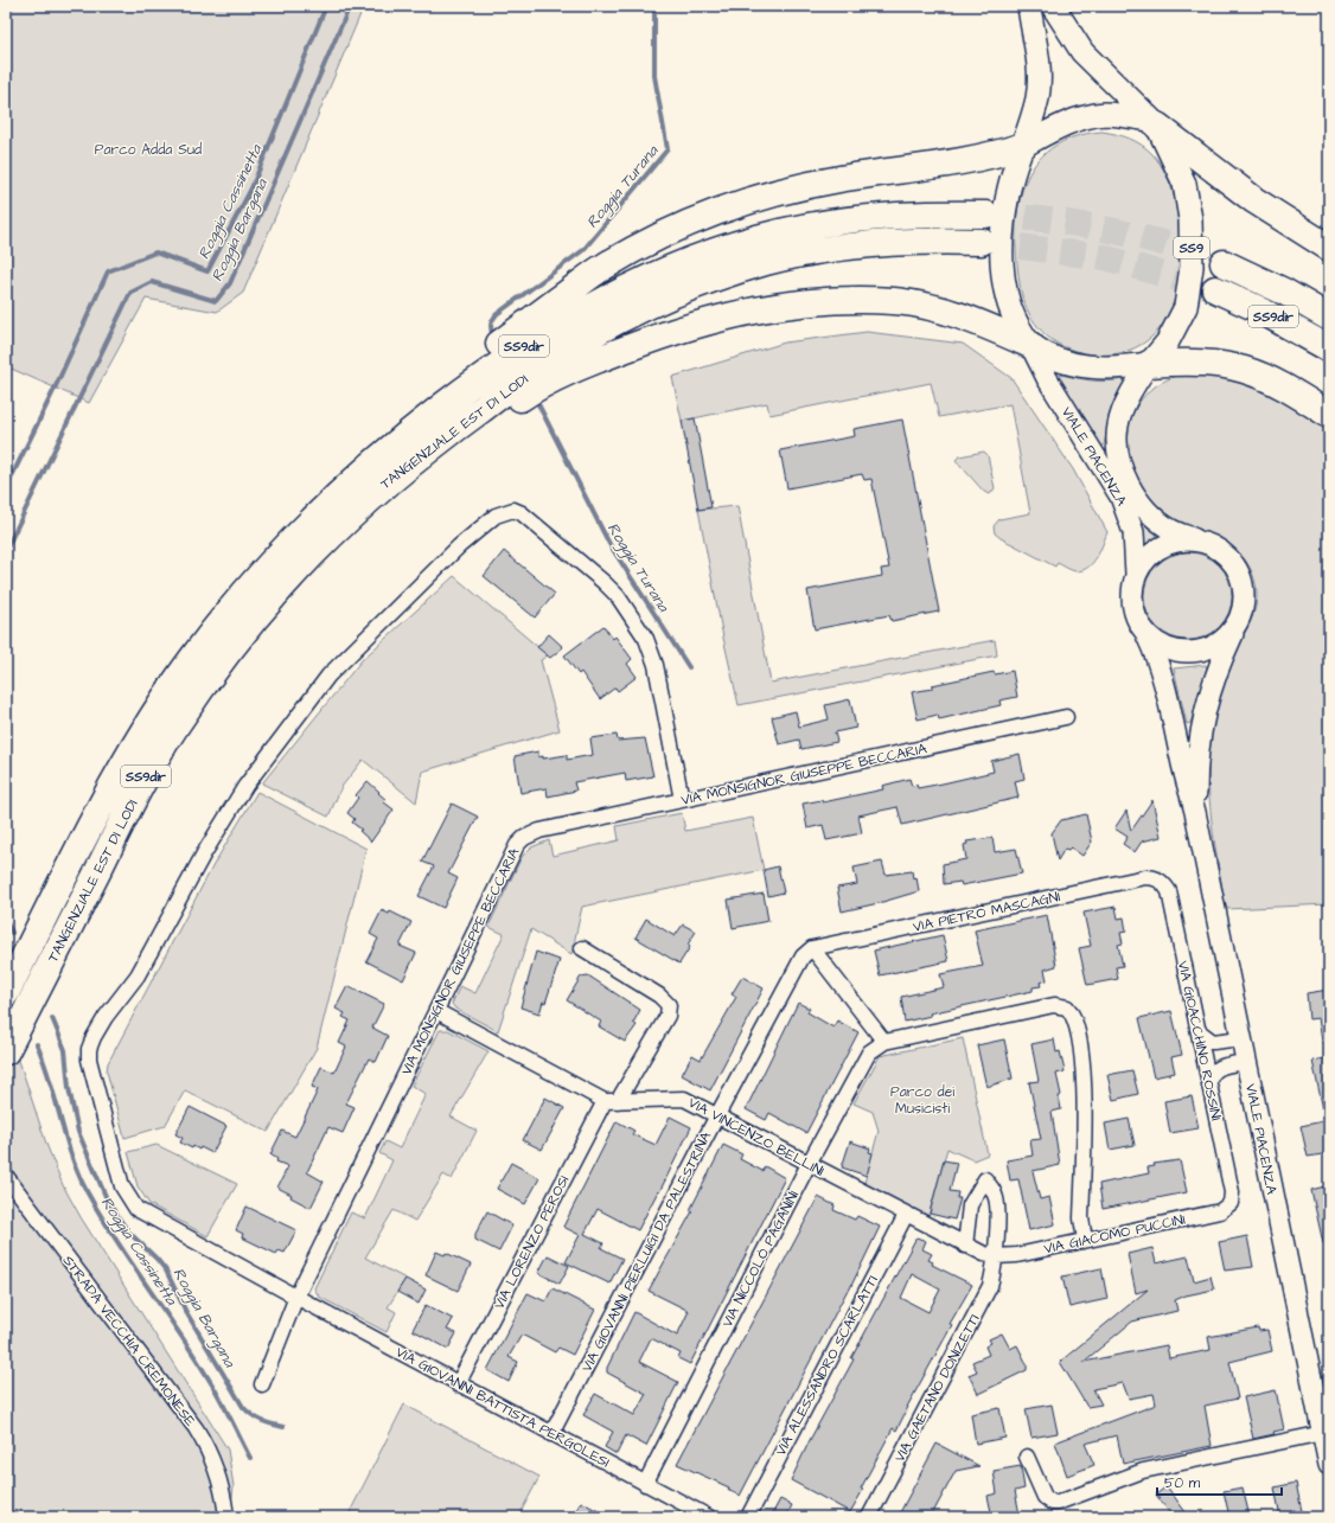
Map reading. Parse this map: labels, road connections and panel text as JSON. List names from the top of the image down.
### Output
{
  "streets": {
    "highway": ["SS9dir", "TANGENZIALE EST DI LODI"],
    "main road": ["SS9"],
    "street": [
      "VIALE PIACENZA",
      "VIA MONSIGNOR GIUSEPPE BECCARIA",
      "VIA PIETRO MASCAGNI",
      "VIA GIOACCHINO ROSSINI",
      "VIA VINCENZO BELLINI",
      "VIA GIACOMO PUCCINI",
      "VIA LORENZO PEROSI",
      "VIA GIOVANNI PIERLUIGI DA PALESTRINA",
      "VIA NICCOLÒ PAGANINI",
      "STRADA VECCHIA CREMONESE",
      "VIA ALESSANDRO SCARLATTI",
      "VIA GAETANO DONIZETTI",
      "VIA GIOVANNI BATTISTA PERGOLESI"
    ]
  },
  "crossings": [
    ["SS9", "VIALE PIACENZA"],
    ["VIA MONSIGNOR GIUSEPPE BECCARIA", "VIA GIOVANNI BATTISTA PERGOLESI"],
    ["VIA PIETRO MASCAGNI", "VIA GIOACCHINO ROSSINI"],
    ["VIA PIETRO MASCAGNI", "VIA GIOVANNI PIERLUIGI DA PALESTRINA"],
    ["VIA GIOACCHINO ROSSINI", "VIA GIACOMO PUCCINI"],
    ["VIA VINCENZO BELLINI", "VIA GIACOMO PUCCINI"],
    ["VIA VINCENZO BELLINI", "VIA LORENZO PEROSI"],
    ["VIA VINCENZO BELLINI", "VIA GIOVANNI PIERLUIGI DA PALESTRINA"],
    ["VIA VINCENZO BELLINI", "VIA NICCOLÒ PAGANINI"],
    ["VIA VINCENZO BELLINI", "VIA ALESSANDRO SCARLATTI"],
    ["VIA VINCENZO BELLINI", "VIA GAETANO DONIZETTI"],
    ["VIA GIACOMO PUCCINI", "VIA GAETANO DONIZETTI"],
    ["VIA LORENZO PEROSI", "VIA GIOVANNI BATTISTA PERGOLESI"],
    ["VIA GIOVANNI PIERLUIGI DA PALESTRINA", "VIA GIOVANNI BATTISTA PERGOLESI"],
    ["VIA NICCOLÒ PAGANINI", "VIA GIOVANNI BATTISTA PERGOLESI"]
  ],
  "water": ["Roggia Turana", "Roggia Cassinetta", "Roggia Bargana"],
  "parks": ["Parco Adda Sud", "Parco dei Musicisti"],
  "scale_bar": "50 m"
}
